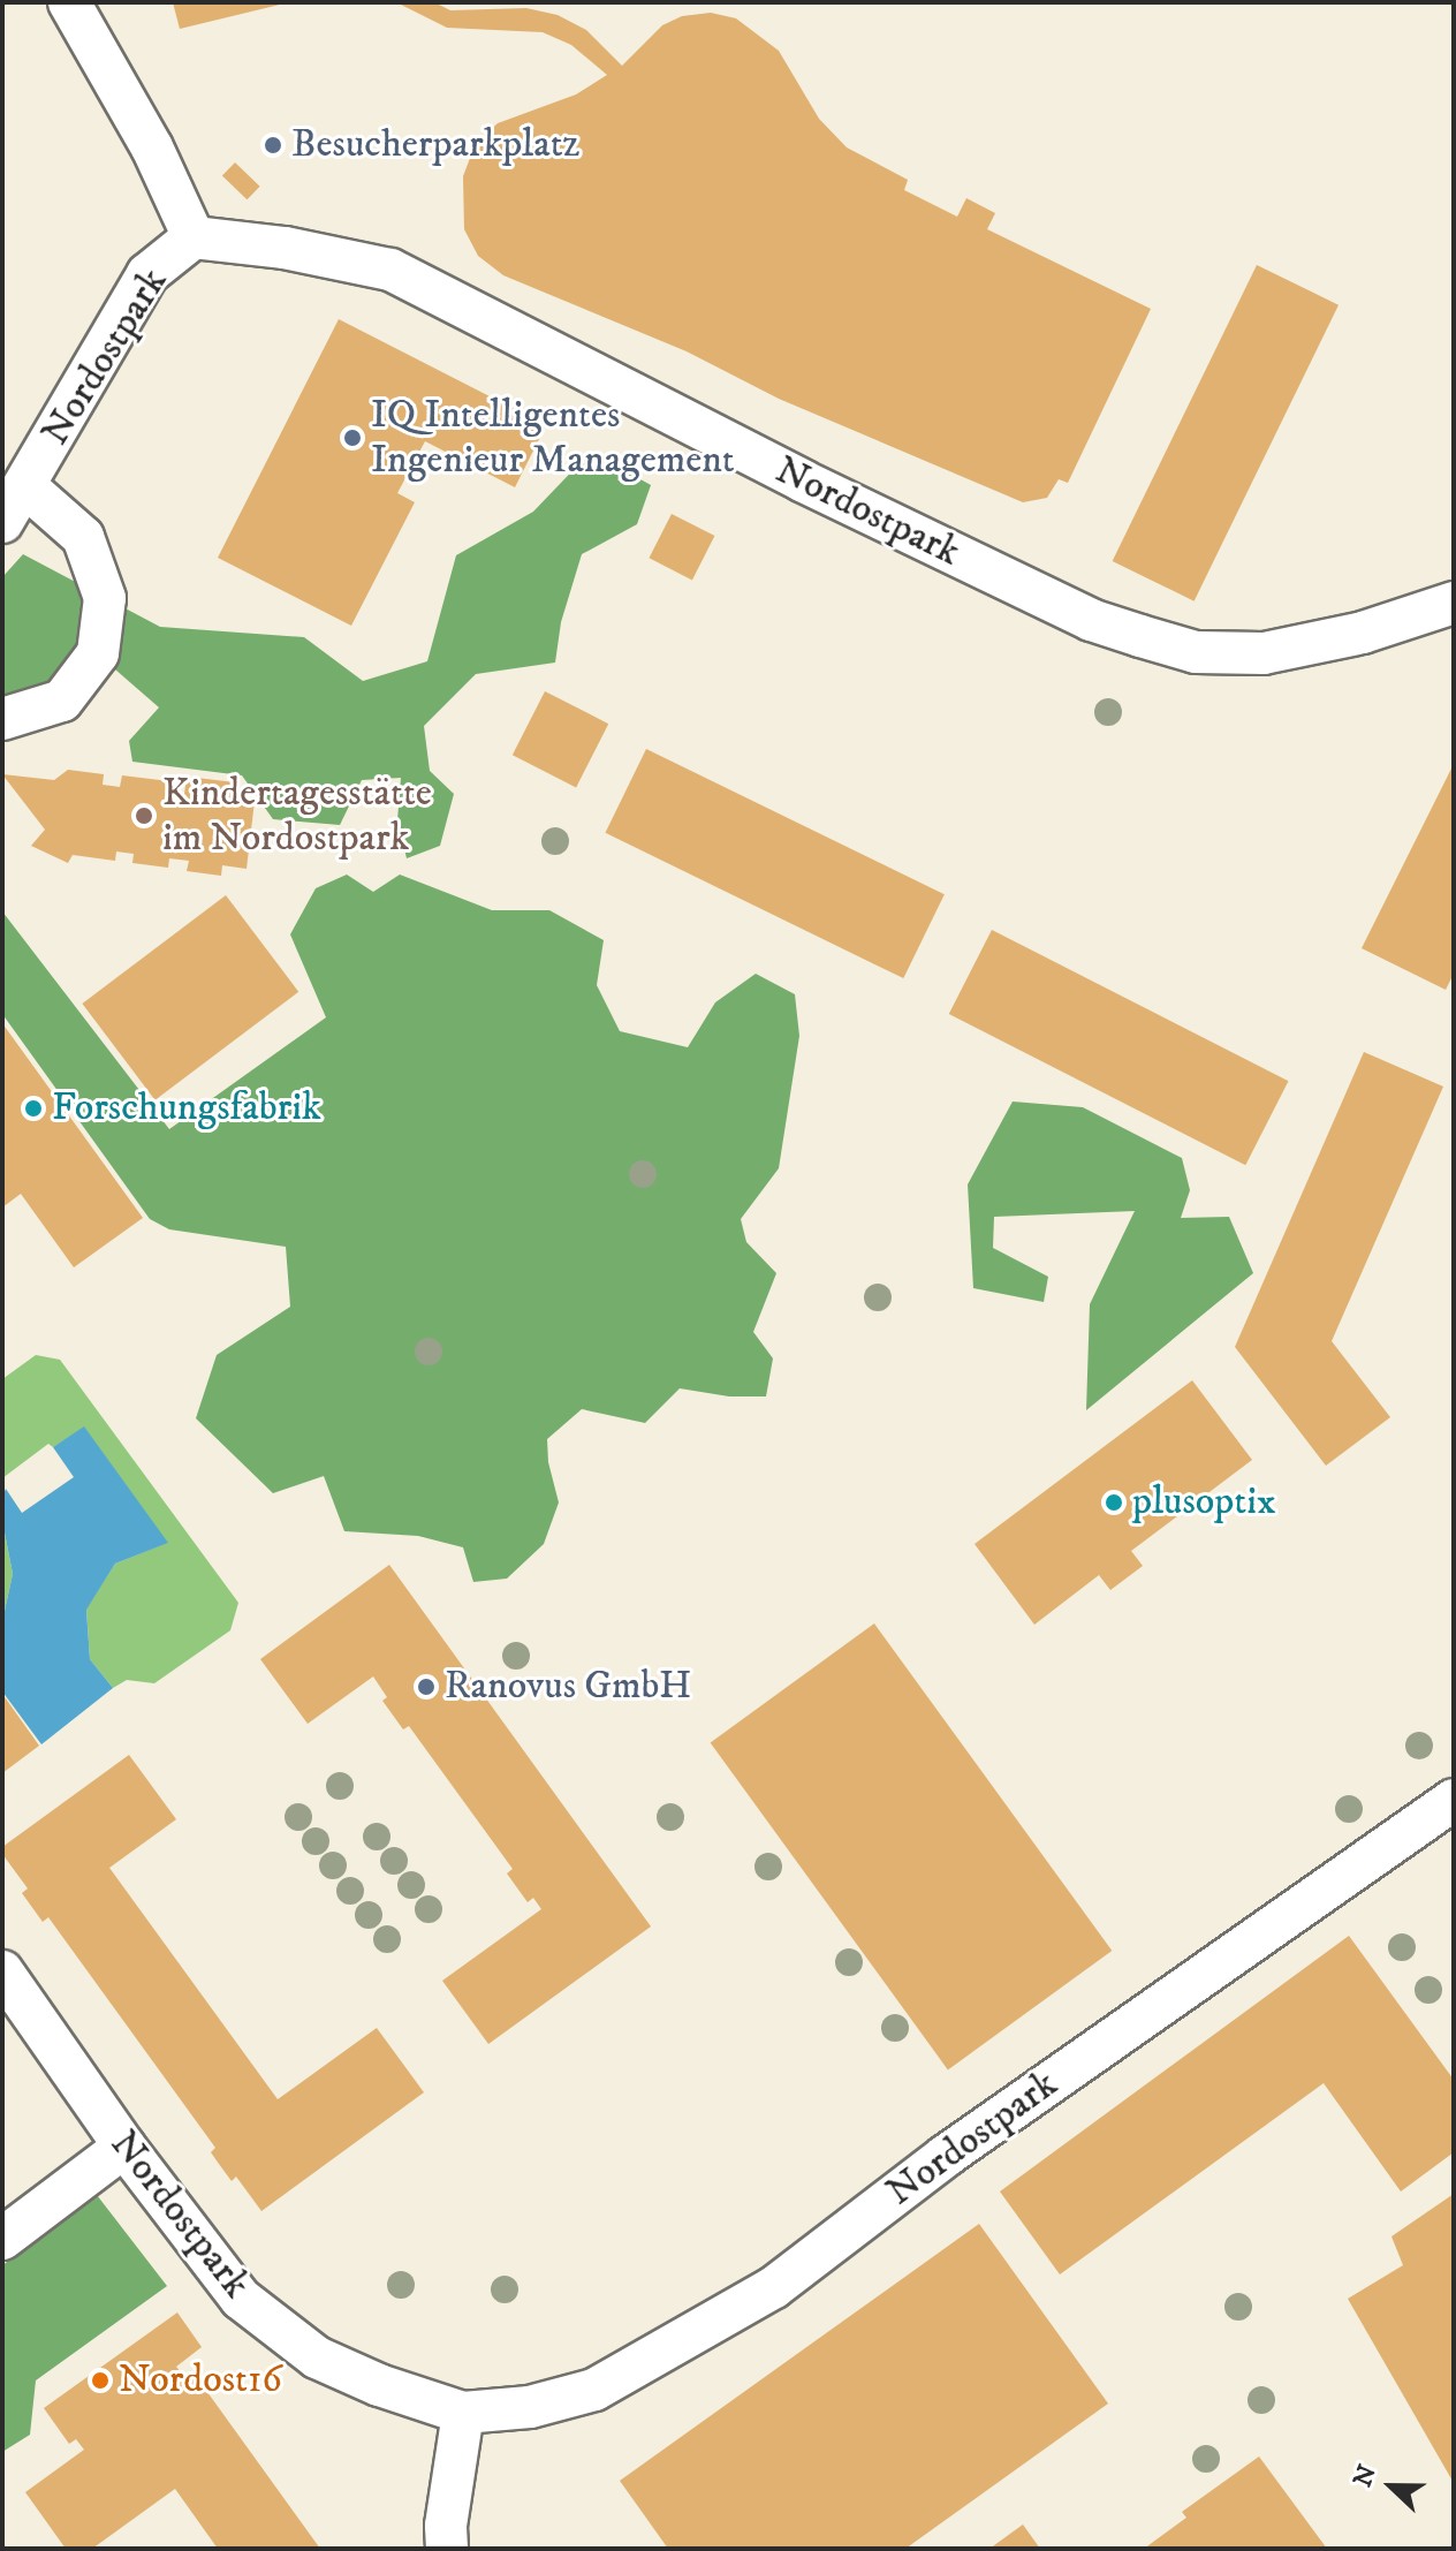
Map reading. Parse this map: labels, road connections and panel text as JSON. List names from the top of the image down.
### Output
{
  "streets": {
    "street": ["Nordostpark"]
  },
  "places": [
    "Besucherparkplatz",
    "IQ Intelligentes Ingenieur Management",
    "Kindertagesstätte im Nordostpark",
    "Forschungsfabrik",
    "plusoptix",
    "Ranovus GmbH",
    "Nordost16"
  ],
  "north": "left"
}
